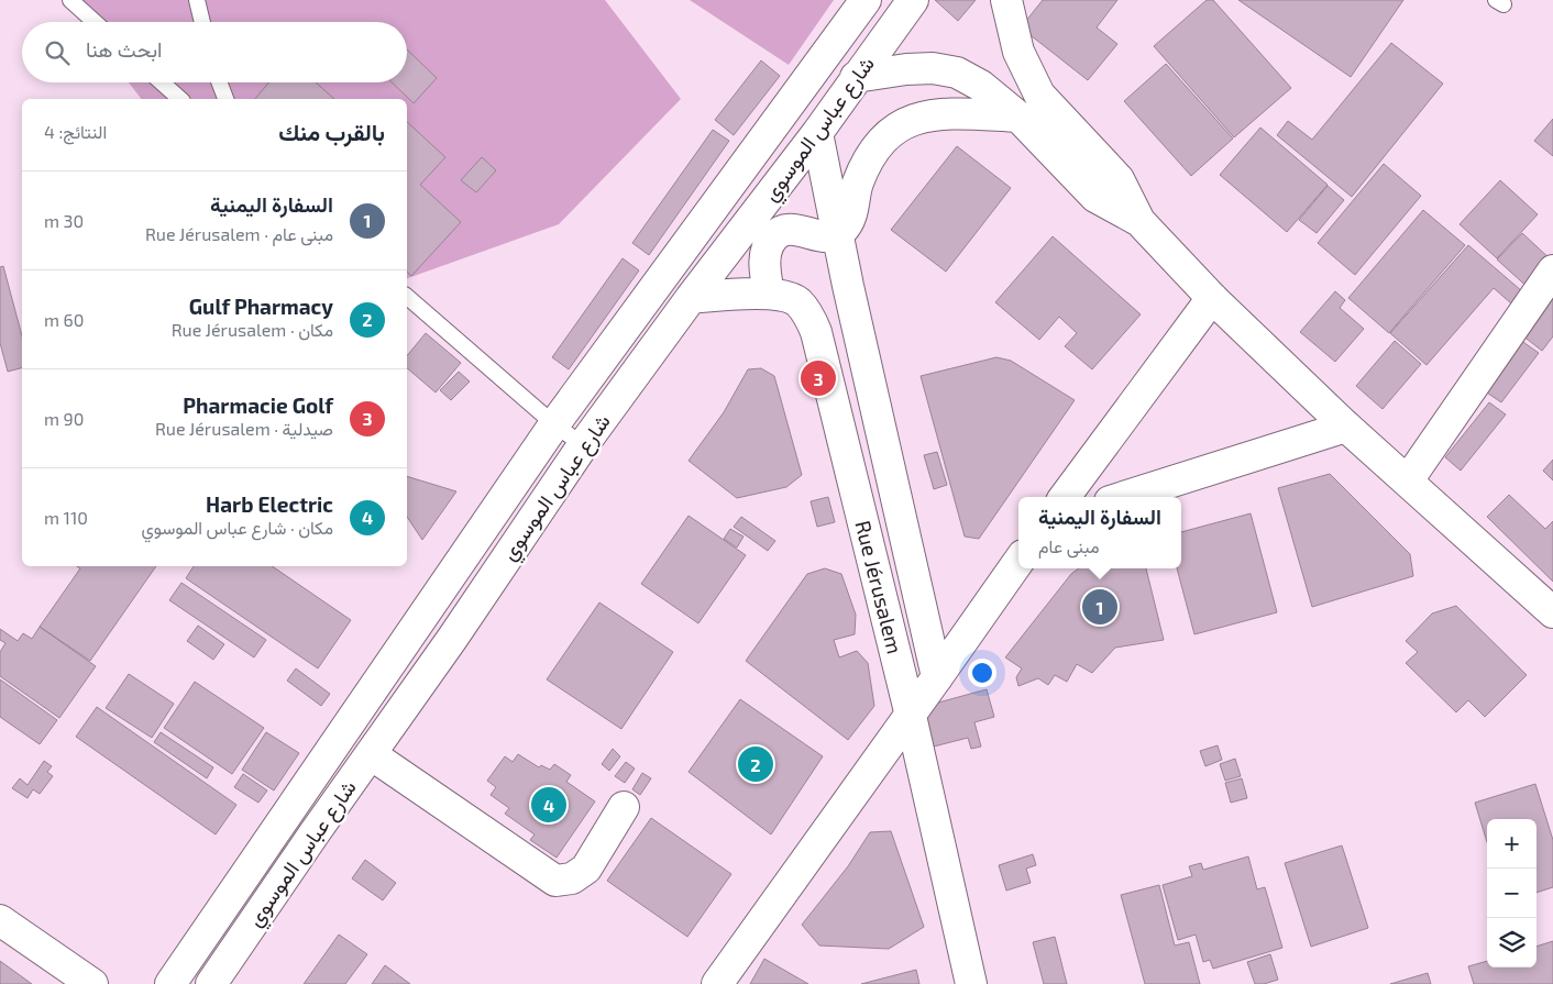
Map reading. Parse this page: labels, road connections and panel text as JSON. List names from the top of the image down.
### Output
{
  "streets": {
    "street": ["شارع عباس الموسوي", "Rue Jérusalem"]
  },
  "crossings": [
    ["شارع عباس الموسوي", "Rue Jérusalem"]
  ],
  "page": {
    "search": "ابحث هنا",
    "heading": ["بالقرب منك", "النتائج: 4"],
    "list": [
      {
        "mark": "1",
        "name": "السفارة اليمنية",
        "note": "مبنى عام · Rue Jérusalem",
        "value": "30 m"
      },
      {
        "mark": "2",
        "name": "Gulf Pharmacy",
        "note": "مكان · Rue Jérusalem",
        "value": "60 m"
      },
      {
        "mark": "3",
        "name": "Pharmacie Golf",
        "note": "صيدلية · Rue Jérusalem",
        "value": "90 m"
      },
      {
        "mark": "4",
        "name": "Harb Electric",
        "note": "مكان · شارع عباس الموسوي",
        "value": "110 m"
      }
    ],
    "pins": [
      "3",
      "1",
      "2",
      "4"
    ],
    "popup": ["السفارة اليمنية", "مبنى عام"],
    "map_buttons": ["+", "−"]
  }
}
